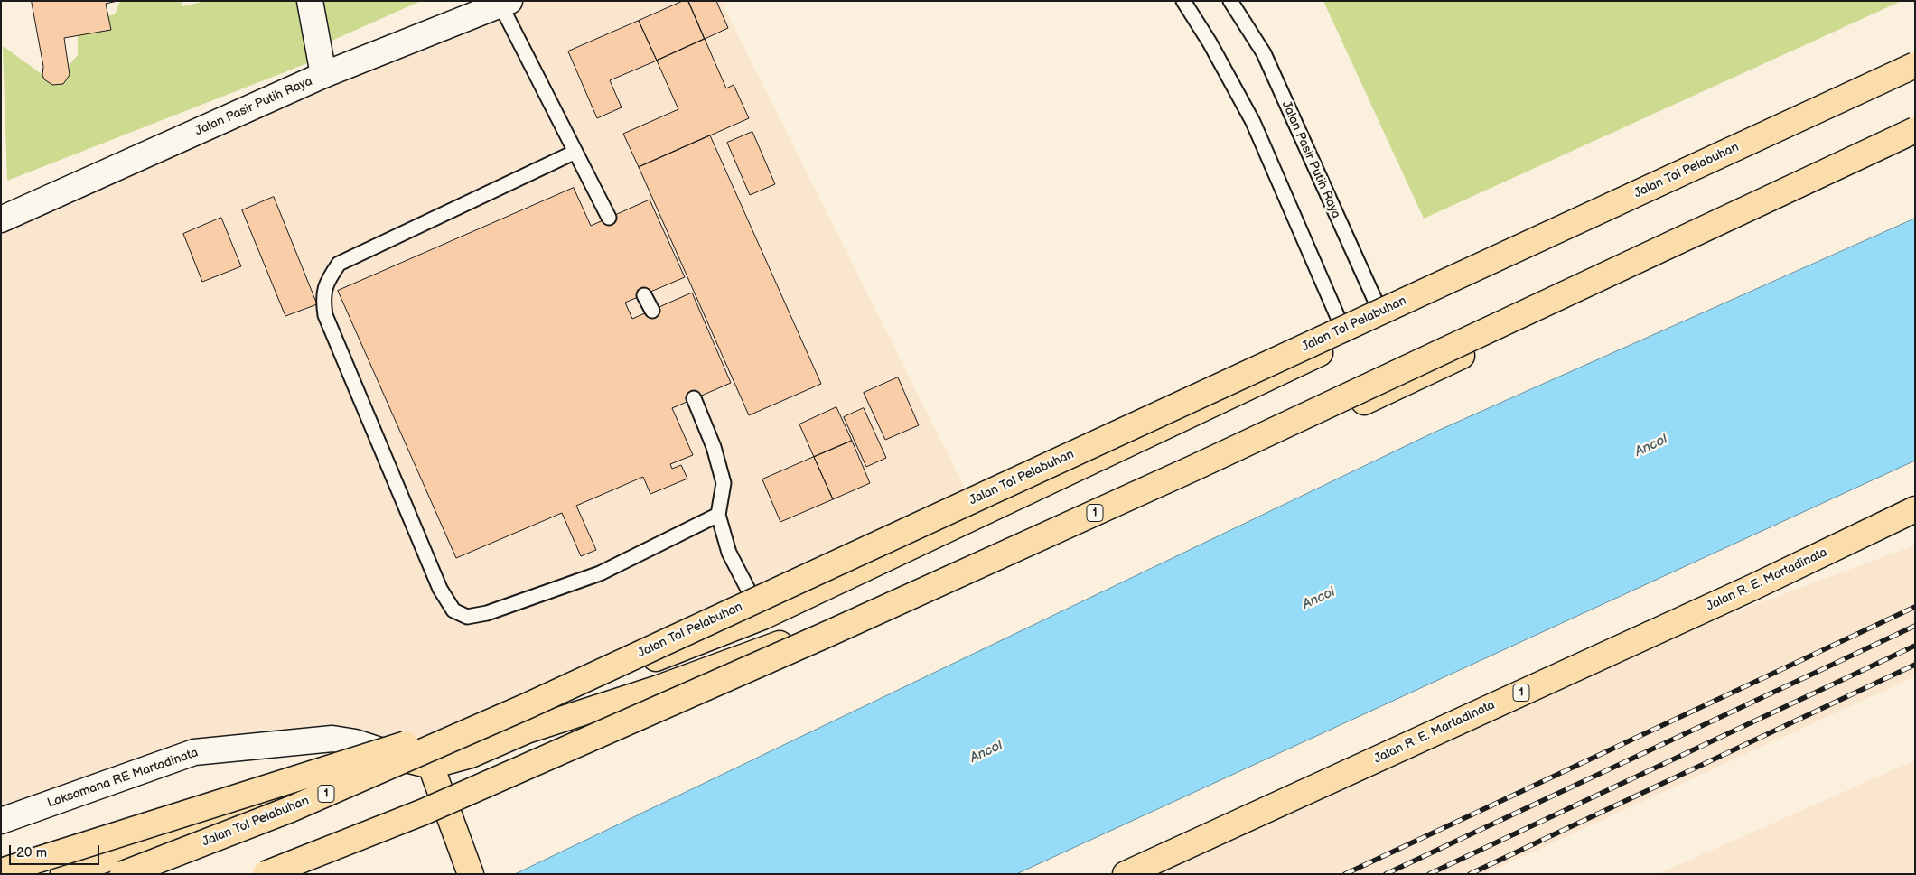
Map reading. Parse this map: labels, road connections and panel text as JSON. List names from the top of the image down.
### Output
{
  "streets": {
    "highway": ["Jalan Tol Pelabuhan", "1", "Jalan R. E. Martadinata"],
    "street": ["Jalan Pasir Putih Raya", "Laksamana RE Martadinata"]
  },
  "crossings": [
    ["1", "Laksamana RE Martadinata"]
  ],
  "water": ["Ancol"],
  "scale_bar": "20 m"
}
